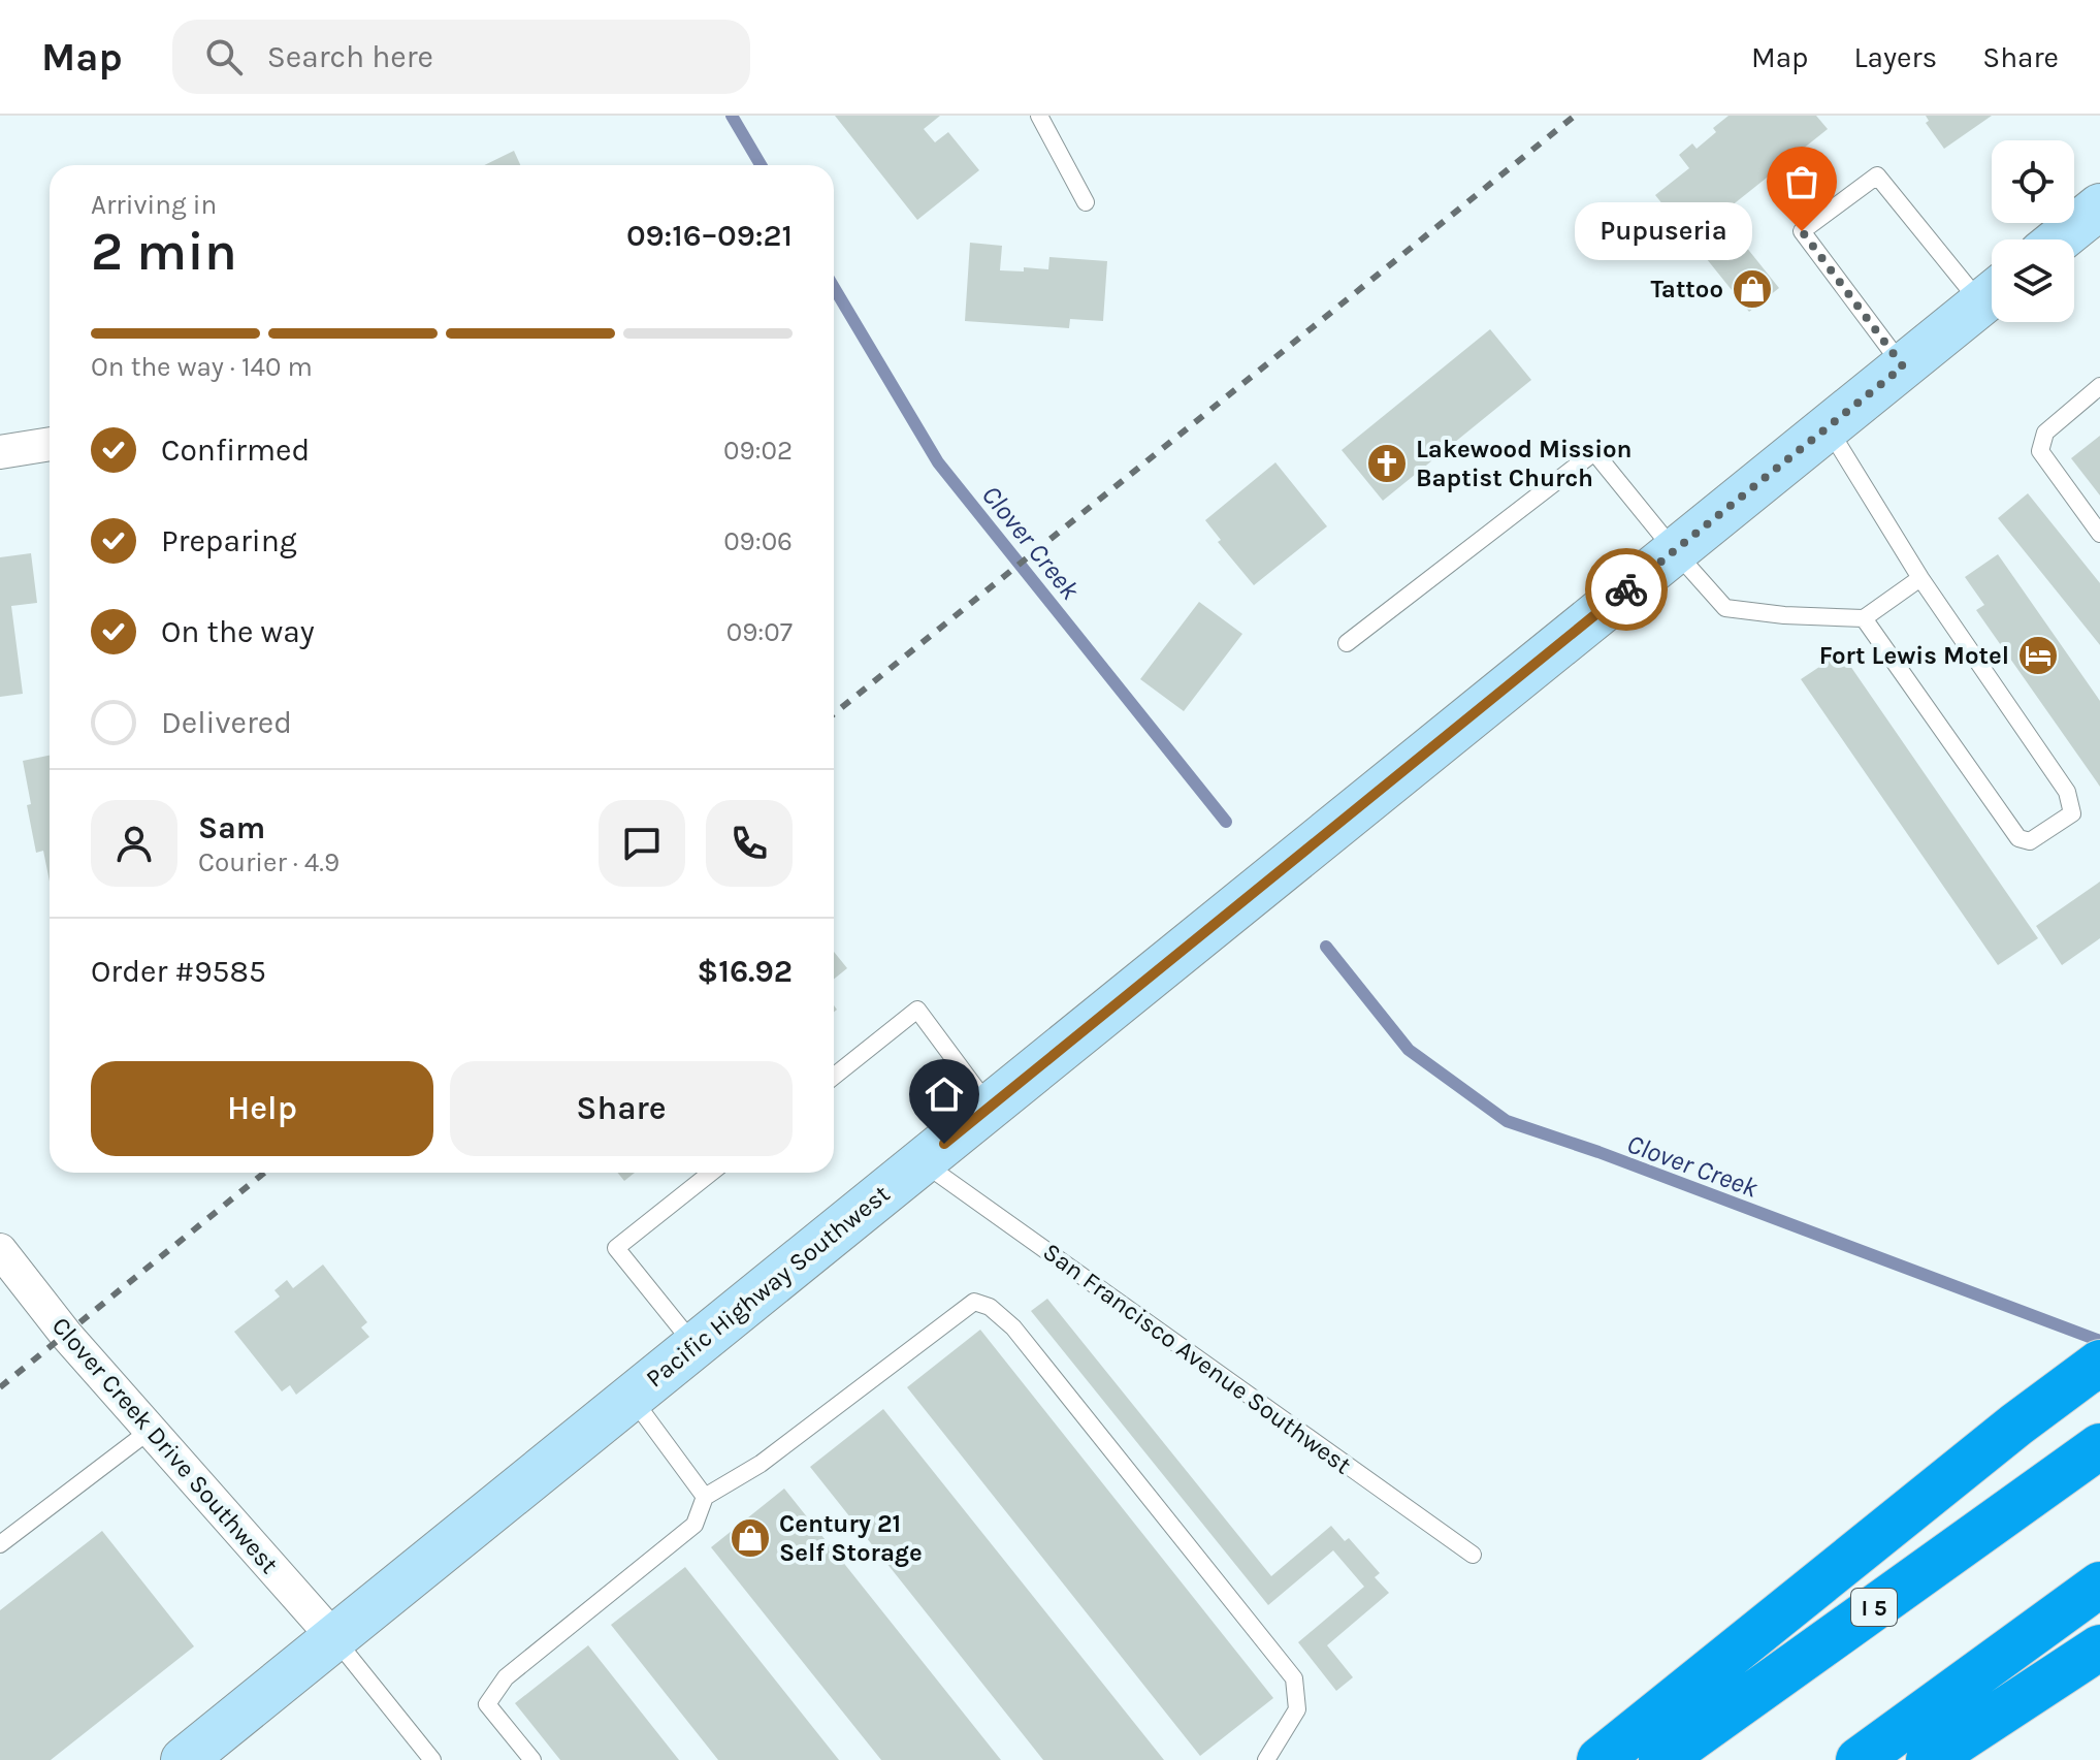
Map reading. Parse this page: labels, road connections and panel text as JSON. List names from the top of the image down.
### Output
{
  "streets": {
    "highway": ["I 5"],
    "street": ["Pacific Highway Southwest", "Clover Creek Drive Southwest"],
    "lane": ["San Francisco Avenue Southwest"]
  },
  "crossings": [
    ["Pacific Highway Southwest", "San Francisco Avenue Southwest"],
    ["Pacific Highway Southwest", "Clover Creek Drive Southwest"]
  ],
  "water": ["Clover Creek"],
  "places": {
    "other": ["Pupuseria"],
    "shop": ["Tattoo", "Century 21 Self Storage"],
    "church": ["Lakewood Mission Baptist Church"],
    "hotel": ["Fort Lewis Motel"]
  },
  "page": {
    "header": "Map",
    "search": "Search here",
    "nav": ["Map", "Layers", "Share"],
    "heading": ["2 min", "Arriving in", "09:16–09:21"],
    "panel": [
      "Sam",
      "Courier · 4.9",
      "Order #9585",
      "$16.92"
    ],
    "bubble": "Pupuseria",
    "bar": "On the way · 140 m",
    "list": [
      ["Confirmed", "09:02"],
      ["Preparing", "09:06"],
      ["On the way", "09:07"],
      "Delivered"
    ],
    "buttons": ["Help", "Share"]
  }
}
